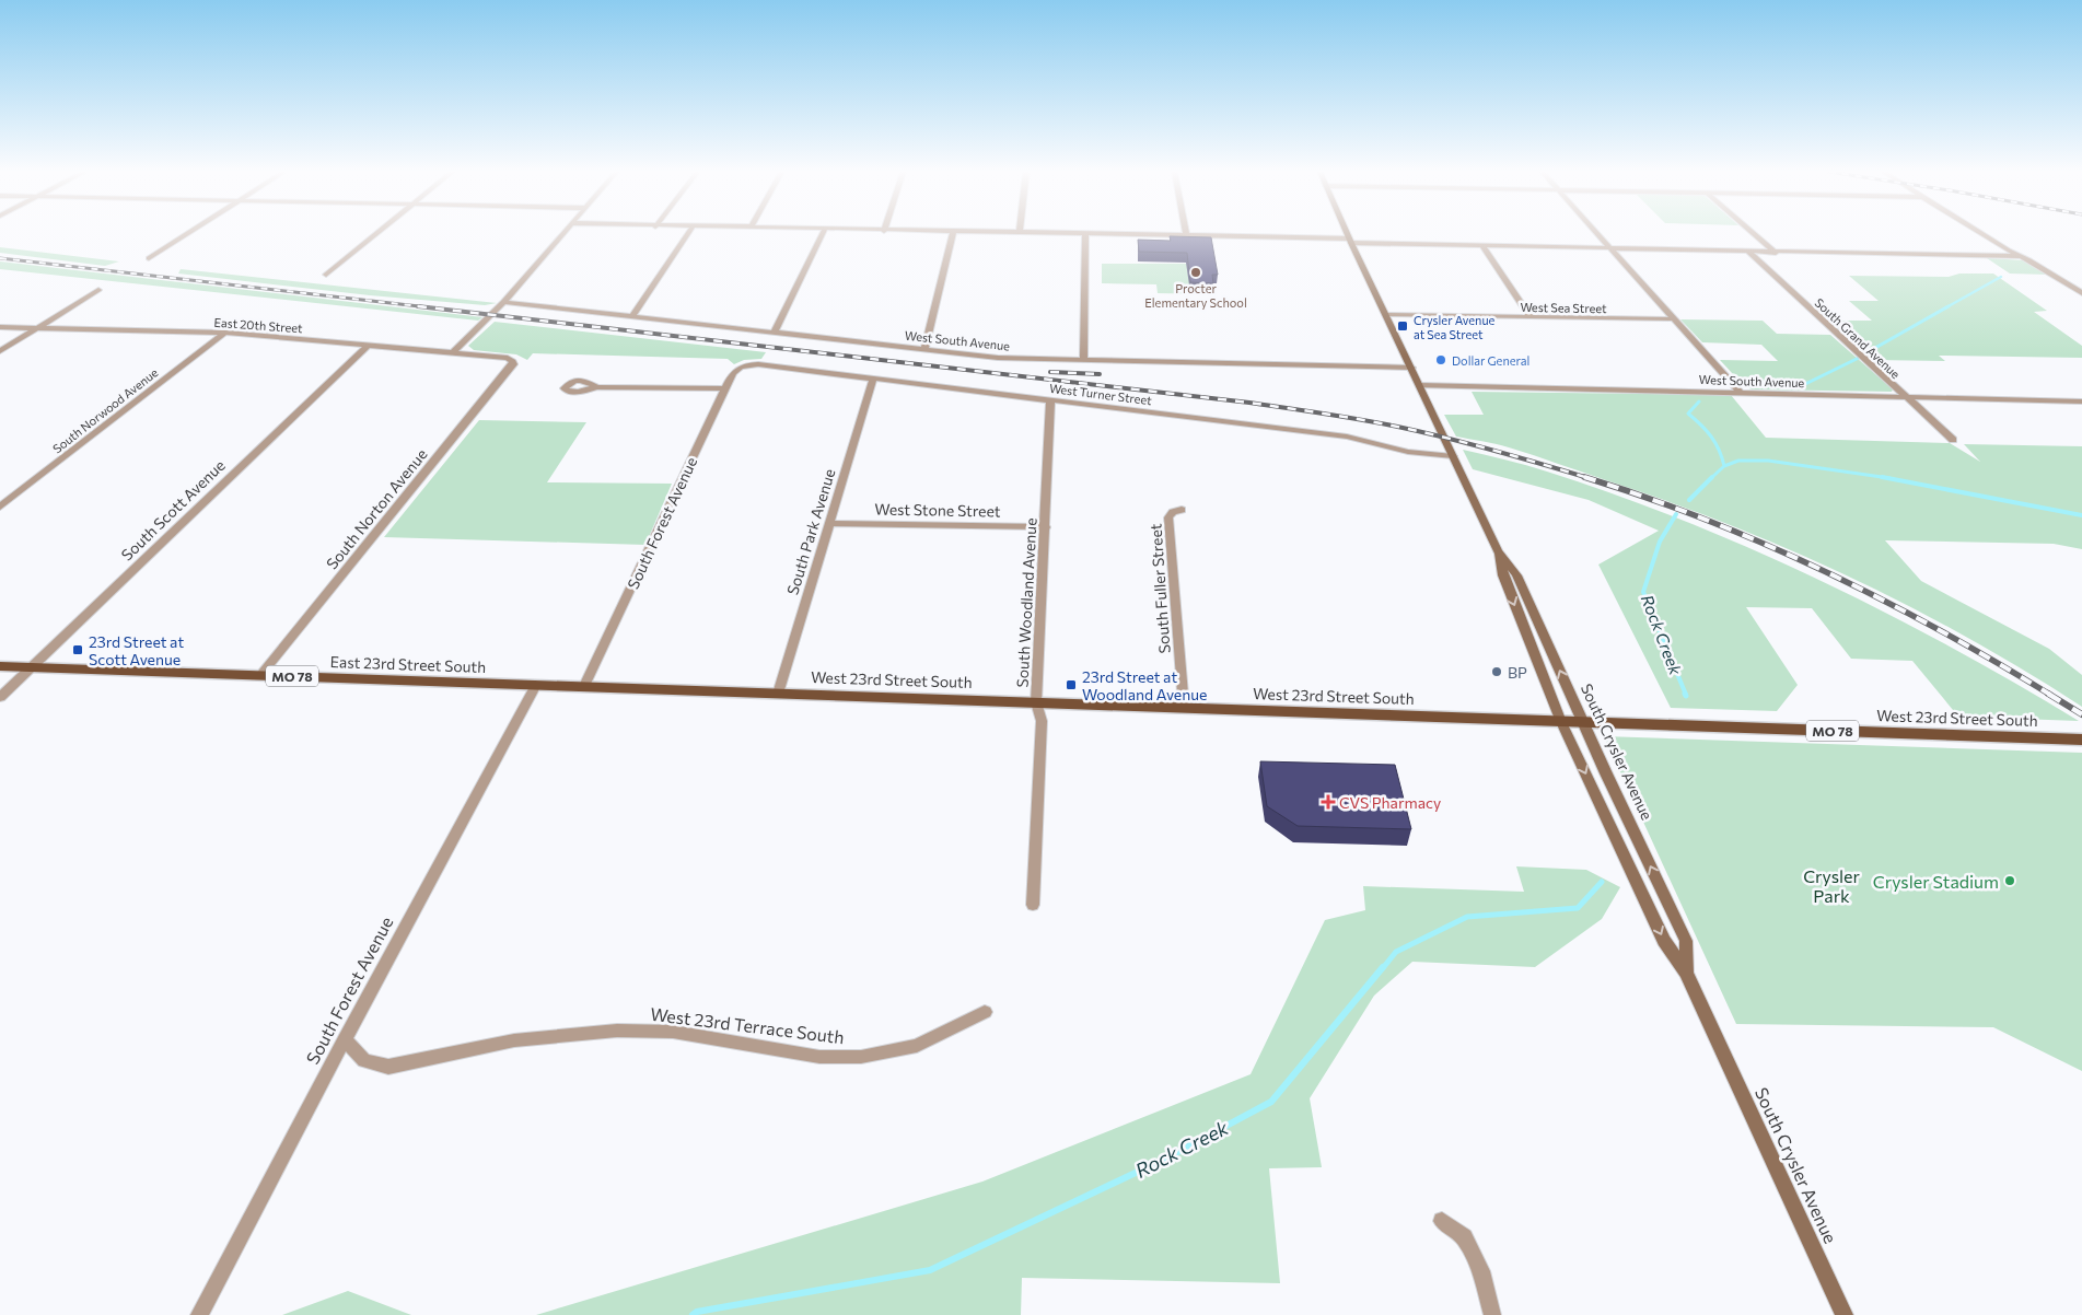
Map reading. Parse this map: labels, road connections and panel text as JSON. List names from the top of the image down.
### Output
{
  "streets": {
    "main road": [
      "East 23rd Street South",
      "MO 78",
      "West 23rd Street South",
      "South Crysler Avenue"
    ],
    "street": [
      "West Sea Street",
      "East 20th Street",
      "South Grand Avenue",
      "West South Avenue",
      "West Turner Street",
      "South Norwood Avenue",
      "South Norton Avenue",
      "South Scott Avenue",
      "West Stone Street",
      "South Forest Avenue",
      "South Park Avenue",
      "South Fuller Street",
      "South Woodland Avenue",
      "West 23rd Terrace South"
    ]
  },
  "crossings": [
    ["West Sea Street", "South Crysler Avenue"],
    ["East 20th Street", "South Norwood Avenue"],
    ["East 20th Street", "South Norton Avenue"],
    ["East 20th Street", "South Scott Avenue"],
    ["South Grand Avenue", "West South Avenue"],
    ["West South Avenue", "South Crysler Avenue"],
    ["West Turner Street", "South Forest Avenue"],
    ["West Turner Street", "South Park Avenue"],
    ["West Turner Street", "South Woodland Avenue"],
    ["West Turner Street", "South Crysler Avenue"],
    ["South Norton Avenue", "East 23rd Street South"],
    ["South Scott Avenue", "East 23rd Street South"],
    ["West Stone Street", "South Park Avenue"],
    ["West Stone Street", "South Woodland Avenue"],
    ["South Forest Avenue", "East 23rd Street South"],
    ["South Forest Avenue", "West 23rd Street South"],
    ["South Forest Avenue", "West 23rd Terrace South"],
    ["South Park Avenue", "West 23rd Street South"],
    ["South Fuller Street", "West 23rd Street South"],
    ["South Woodland Avenue", "West 23rd Street South"],
    ["East 23rd Street South", "West 23rd Street South"],
    ["West 23rd Street South", "South Crysler Avenue"]
  ],
  "water": ["Rock Creek"],
  "parks": ["Crysler Park"],
  "places": {
    "other": [
      "Procter Elementary School",
      "Dollar General",
      "BP",
      "Crysler Stadium"
    ],
    "transit": ["Crysler Avenue at Sea Street", "23rd Street at Scott Avenue", "23rd Street at Woodland Avenue"],
    "health": ["CVS Pharmacy"]
  }
}
